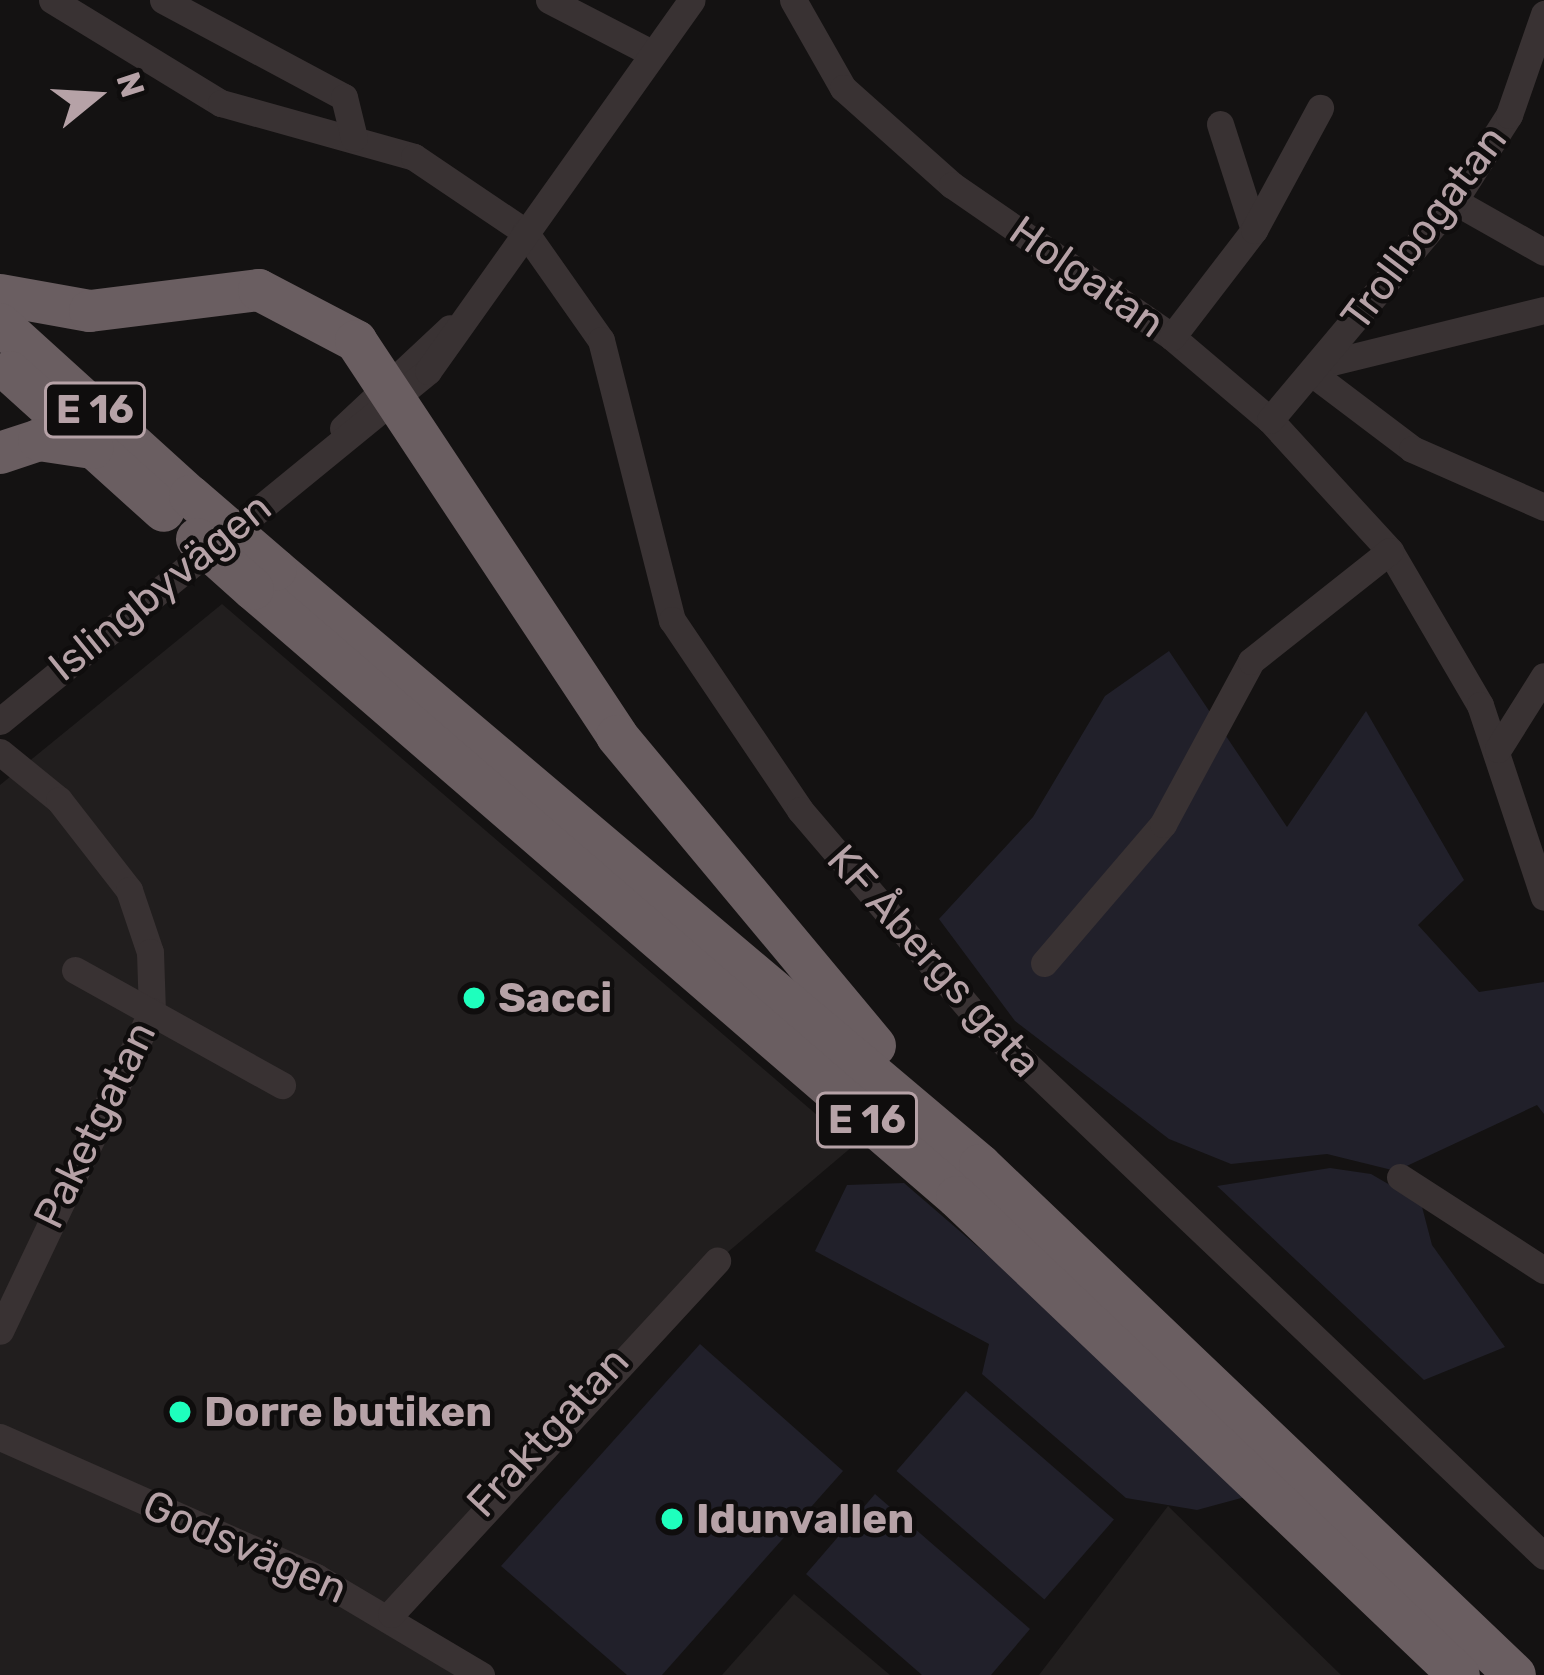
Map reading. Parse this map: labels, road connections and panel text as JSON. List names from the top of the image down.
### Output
{
  "streets": {
    "highway": ["E 16"],
    "street": [
      "Trollbogatan",
      "Holgatan",
      "Islingbyvägen",
      "KF Åbergs gata",
      "Paketgatan",
      "Fraktgatan",
      "Godsvägen"
    ]
  },
  "crossings": [
    ["Trollbogatan", "Holgatan"],
    ["Islingbyvägen", "KF Åbergs gata"],
    ["Fraktgatan", "Godsvägen"]
  ],
  "places": ["Sacci", "Dorre butiken", "Idunvallen"],
  "north": "right"
}
